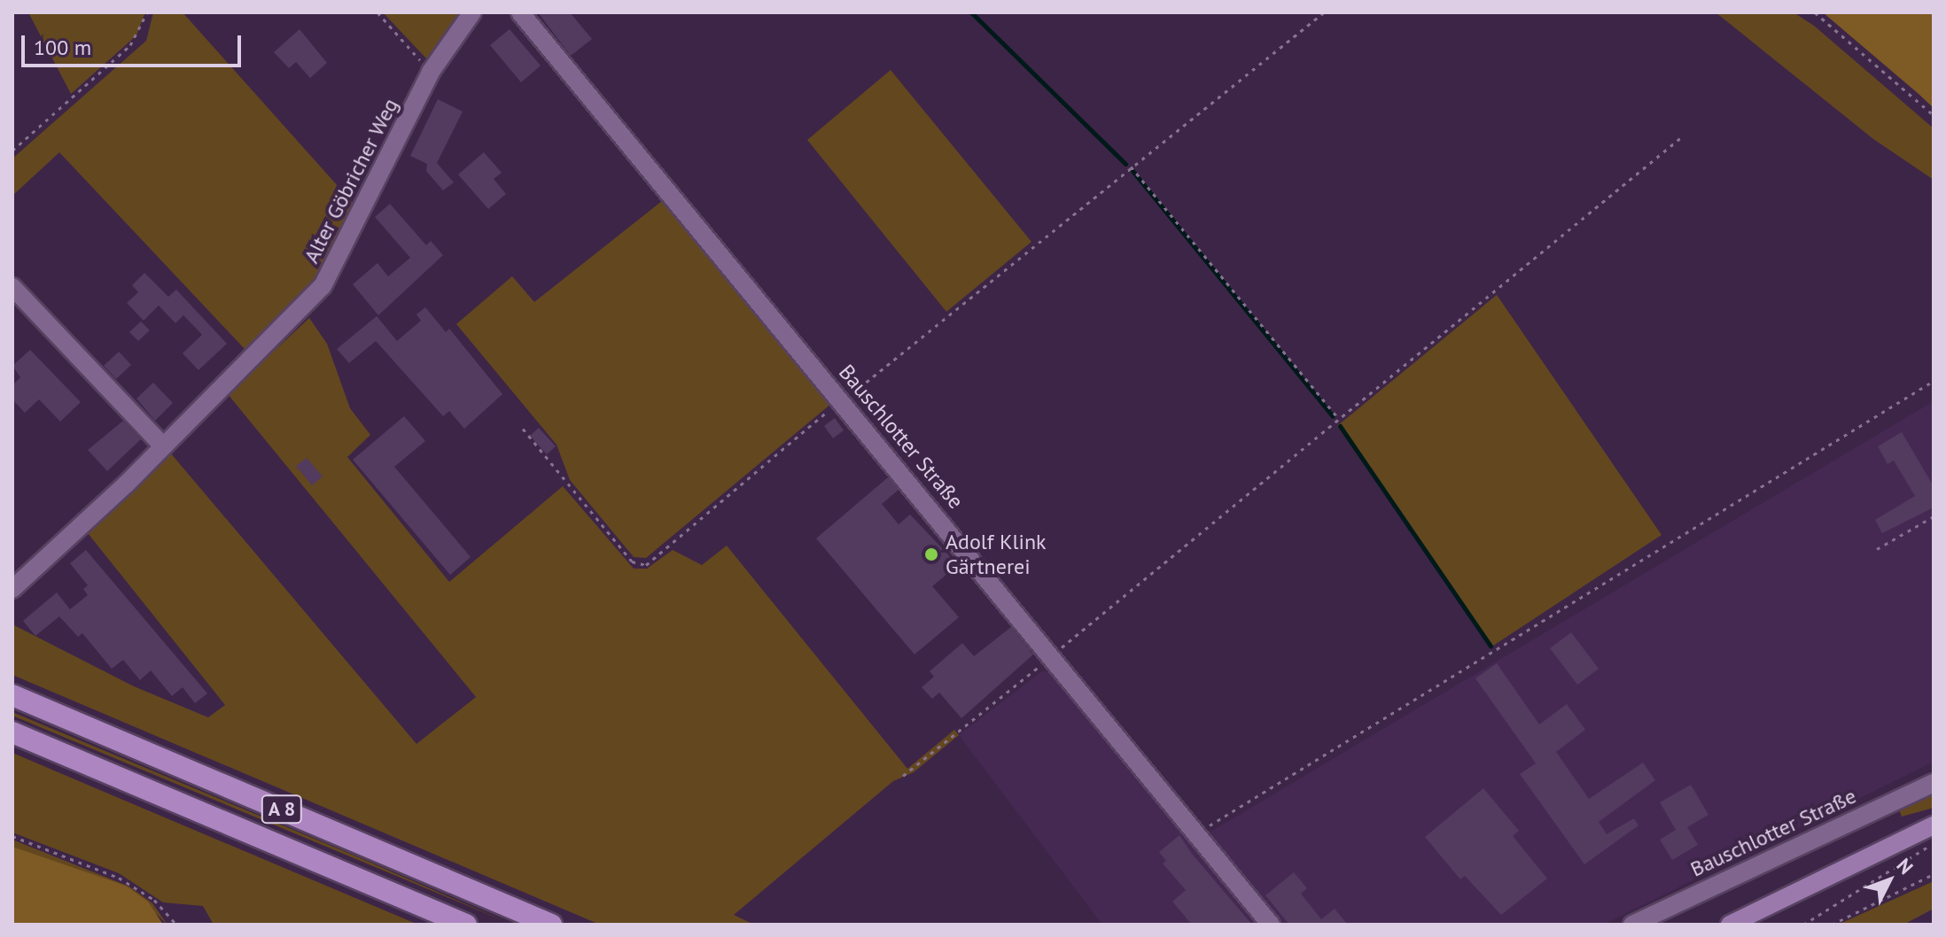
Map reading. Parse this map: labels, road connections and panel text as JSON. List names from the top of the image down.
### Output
{
  "streets": {
    "highway": ["A 8"],
    "street": ["Alter Göbricher Weg", "Bauschlotter Straße"]
  },
  "places": ["Adolf Klink Gärtnerei"],
  "scale_bar": "100 m",
  "north": "top right"
}
